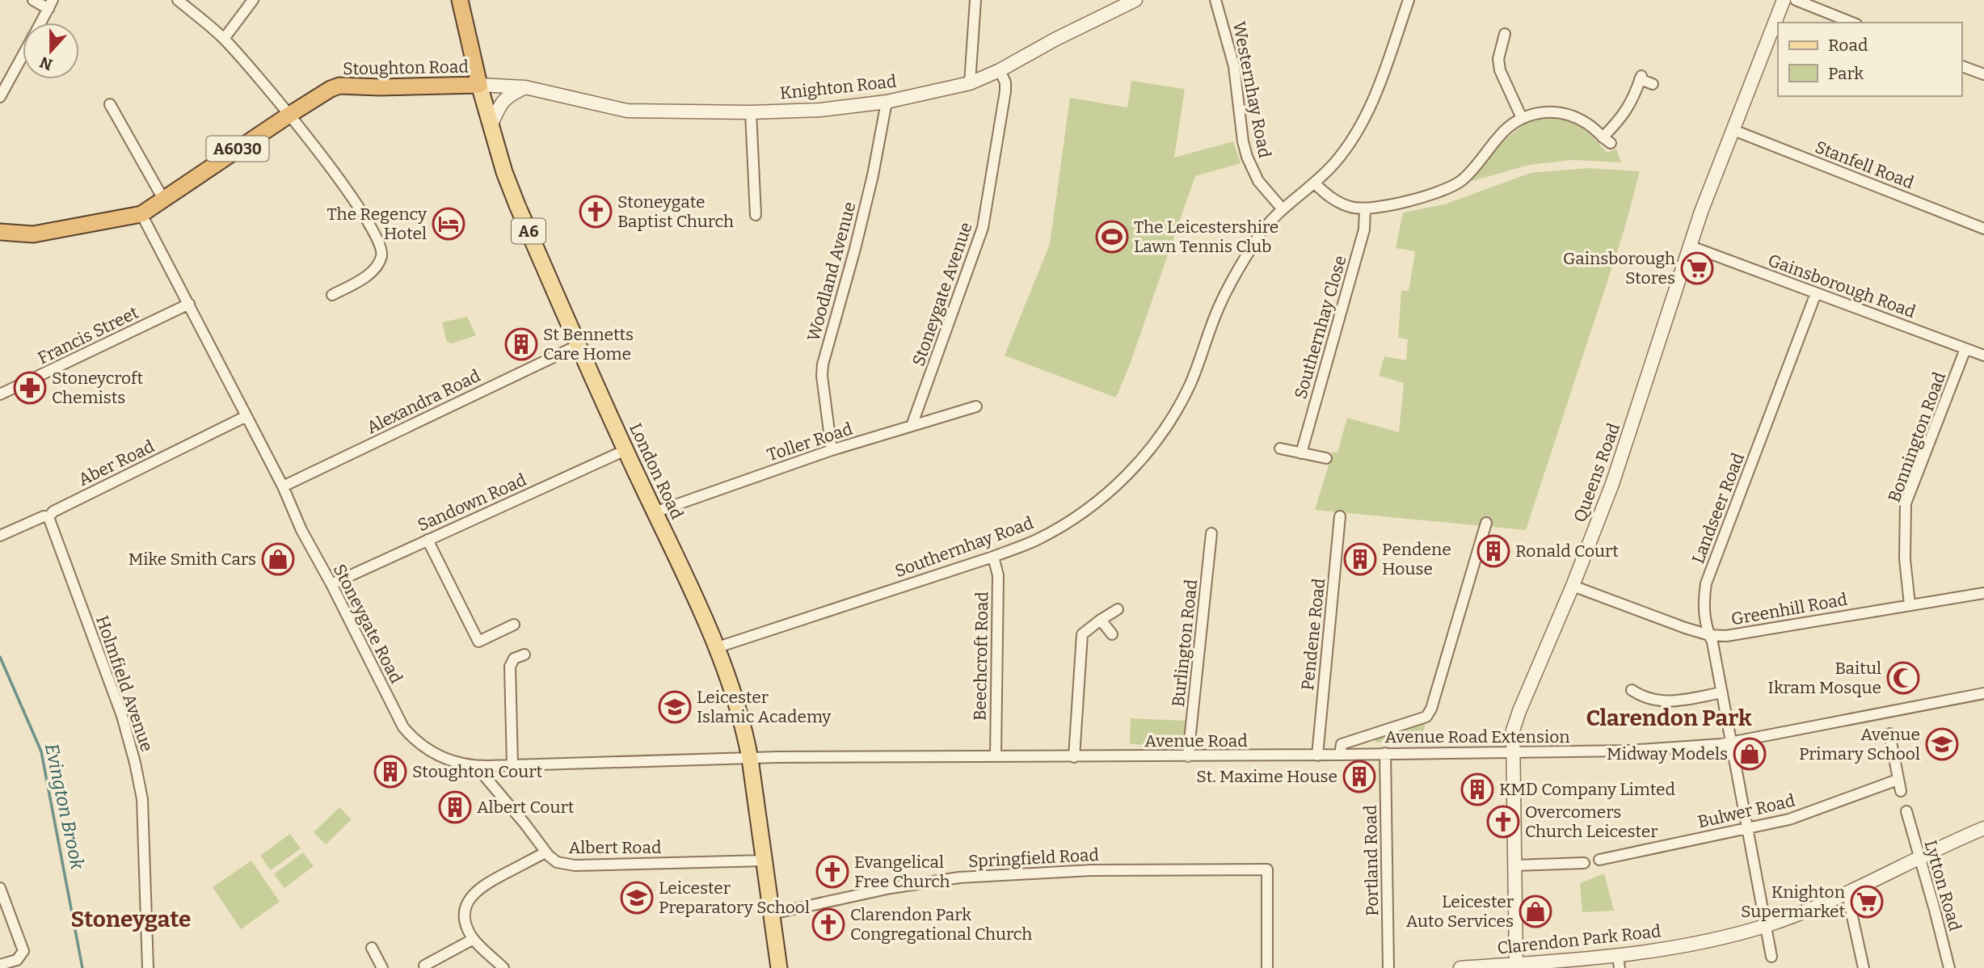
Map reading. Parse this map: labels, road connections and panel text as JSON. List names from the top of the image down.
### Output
{
  "streets": {
    "highway": [
      "Stoughton Road",
      "A6030",
      "A6",
      "London Road"
    ],
    "street": [
      "Knighton Road",
      "Westernhay Road",
      "Stanfell Road",
      "Woodland Avenue",
      "Gainsborough Road",
      "Stoneygate Avenue",
      "Southernhay Close",
      "Francis Street",
      "Alexandra Road",
      "Bonnington Road",
      "Toller Road",
      "Aber Road",
      "Queens Road",
      "Sandown Road",
      "Landseer Road",
      "Southernhay Road",
      "Greenhill Road",
      "Stoneygate Road",
      "Pendene Road",
      "Burlington Road",
      "Beechcroft Road",
      "Holmfield Avenue",
      "Avenue Road Extension",
      "Avenue Road",
      "Bulwer Road",
      "Albert Road",
      "Springfield Road",
      "Portland Road",
      "Lytton Road",
      "Clarendon Park Road"
    ]
  },
  "crossings": [
    ["Stoughton Road", "Knighton Road"],
    ["Stoughton Road", "London Road"],
    ["Stoughton Road", "Stoneygate Road"],
    ["Knighton Road", "Woodland Avenue"],
    ["Knighton Road", "Stoneygate Avenue"],
    ["Knighton Road", "London Road"],
    ["Westernhay Road", "Southernhay Road"],
    ["Stanfell Road", "Queens Road"],
    ["Woodland Avenue", "Toller Road"],
    ["Gainsborough Road", "Bonnington Road"],
    ["Gainsborough Road", "Queens Road"],
    ["Gainsborough Road", "Landseer Road"],
    ["Stoneygate Avenue", "Toller Road"],
    ["Francis Street", "Stoneygate Road"],
    ["Alexandra Road", "London Road"],
    ["Alexandra Road", "Stoneygate Road"],
    ["Bonnington Road", "Greenhill Road"],
    ["Toller Road", "London Road"],
    ["Aber Road", "Stoneygate Road"],
    ["Aber Road", "Holmfield Avenue"],
    ["London Road", "Sandown Road"],
    ["London Road", "Southernhay Road"],
    ["London Road", "Stoneygate Road"],
    ["London Road", "Avenue Road"],
    ["London Road", "Albert Road"],
    ["London Road", "Springfield Road"],
    ["Queens Road", "Greenhill Road"],
    ["Queens Road", "Avenue Road Extension"],
    ["Queens Road", "Clarendon Park Road"],
    ["Sandown Road", "Stoneygate Road"],
    ["Landseer Road", "Greenhill Road"],
    ["Landseer Road", "Avenue Road Extension"],
    ["Landseer Road", "Bulwer Road"],
    ["Landseer Road", "Clarendon Park Road"],
    ["Southernhay Road", "Beechcroft Road"],
    ["Stoneygate Road", "Avenue Road"],
    ["Stoneygate Road", "Albert Road"],
    ["Pendene Road", "Avenue Road"],
    ["Burlington Road", "Avenue Road"],
    ["Beechcroft Road", "Avenue Road"],
    ["Avenue Road Extension", "Avenue Road"],
    ["Avenue Road Extension", "Portland Road"],
    ["Lytton Road", "Clarendon Park Road"]
  ],
  "districts": ["Clarendon Park", "Stoneygate"],
  "water": ["Evington Brook"],
  "places": {
    "church": [
      "Stoneygate Baptist Church",
      "Overcomers Church Leicester",
      "Evangelical Free Church",
      "Clarendon Park Congregational Church"
    ],
    "hotel": ["The Regency Hotel"],
    "sports": ["The Leicestershire Lawn Tennis Club"],
    "supermarket": ["Gainsborough Stores", "Knighton Supermarket"],
    "building": [
      "St Bennetts Care Home",
      "Ronald Court",
      "Pendene House",
      "Stoughton Court",
      "St. Maxime House",
      "KMD Company Limted",
      "Albert Court"
    ],
    "pharmacy": ["Stoneycroft Chemists"],
    "shop": ["Mike Smith Cars", "Midway Models", "Leicester Auto Services"],
    "mosque": ["Baitul Ikram Mosque"],
    "school or university": ["Leicester Islamic Academy", "Avenue Primary School", "Leicester Preparatory School"]
  },
  "legend": ["Road", "Park"],
  "north": "bottom"
}
